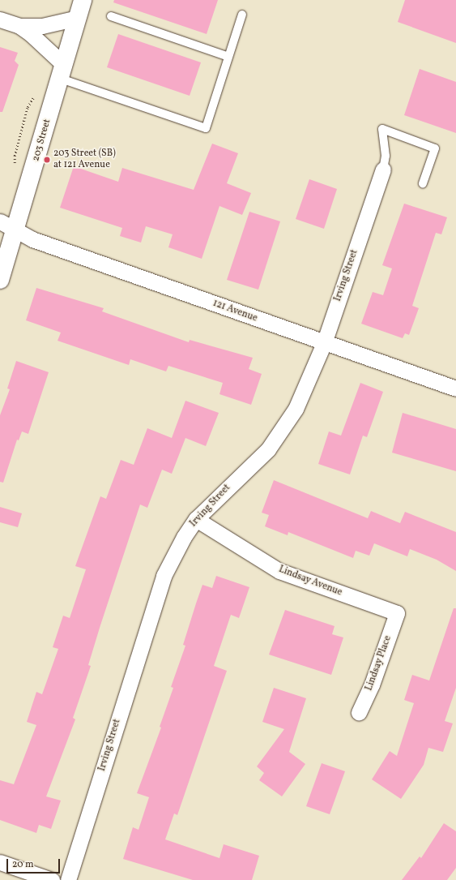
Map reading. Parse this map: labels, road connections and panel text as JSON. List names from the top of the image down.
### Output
{
  "streets": {
    "main road": ["203 Street"],
    "street": [
      "Irving Street",
      "121 Avenue",
      "Lindsay Avenue",
      "Lindsay Place"
    ]
  },
  "crossings": [
    ["203 Street", "121 Avenue"],
    ["Irving Street", "121 Avenue"],
    ["Irving Street", "Lindsay Avenue"],
    ["Lindsay Avenue", "Lindsay Place"]
  ],
  "places": ["203 Street (SB) at 121 Avenue"],
  "scale_bar": "20 m"
}
